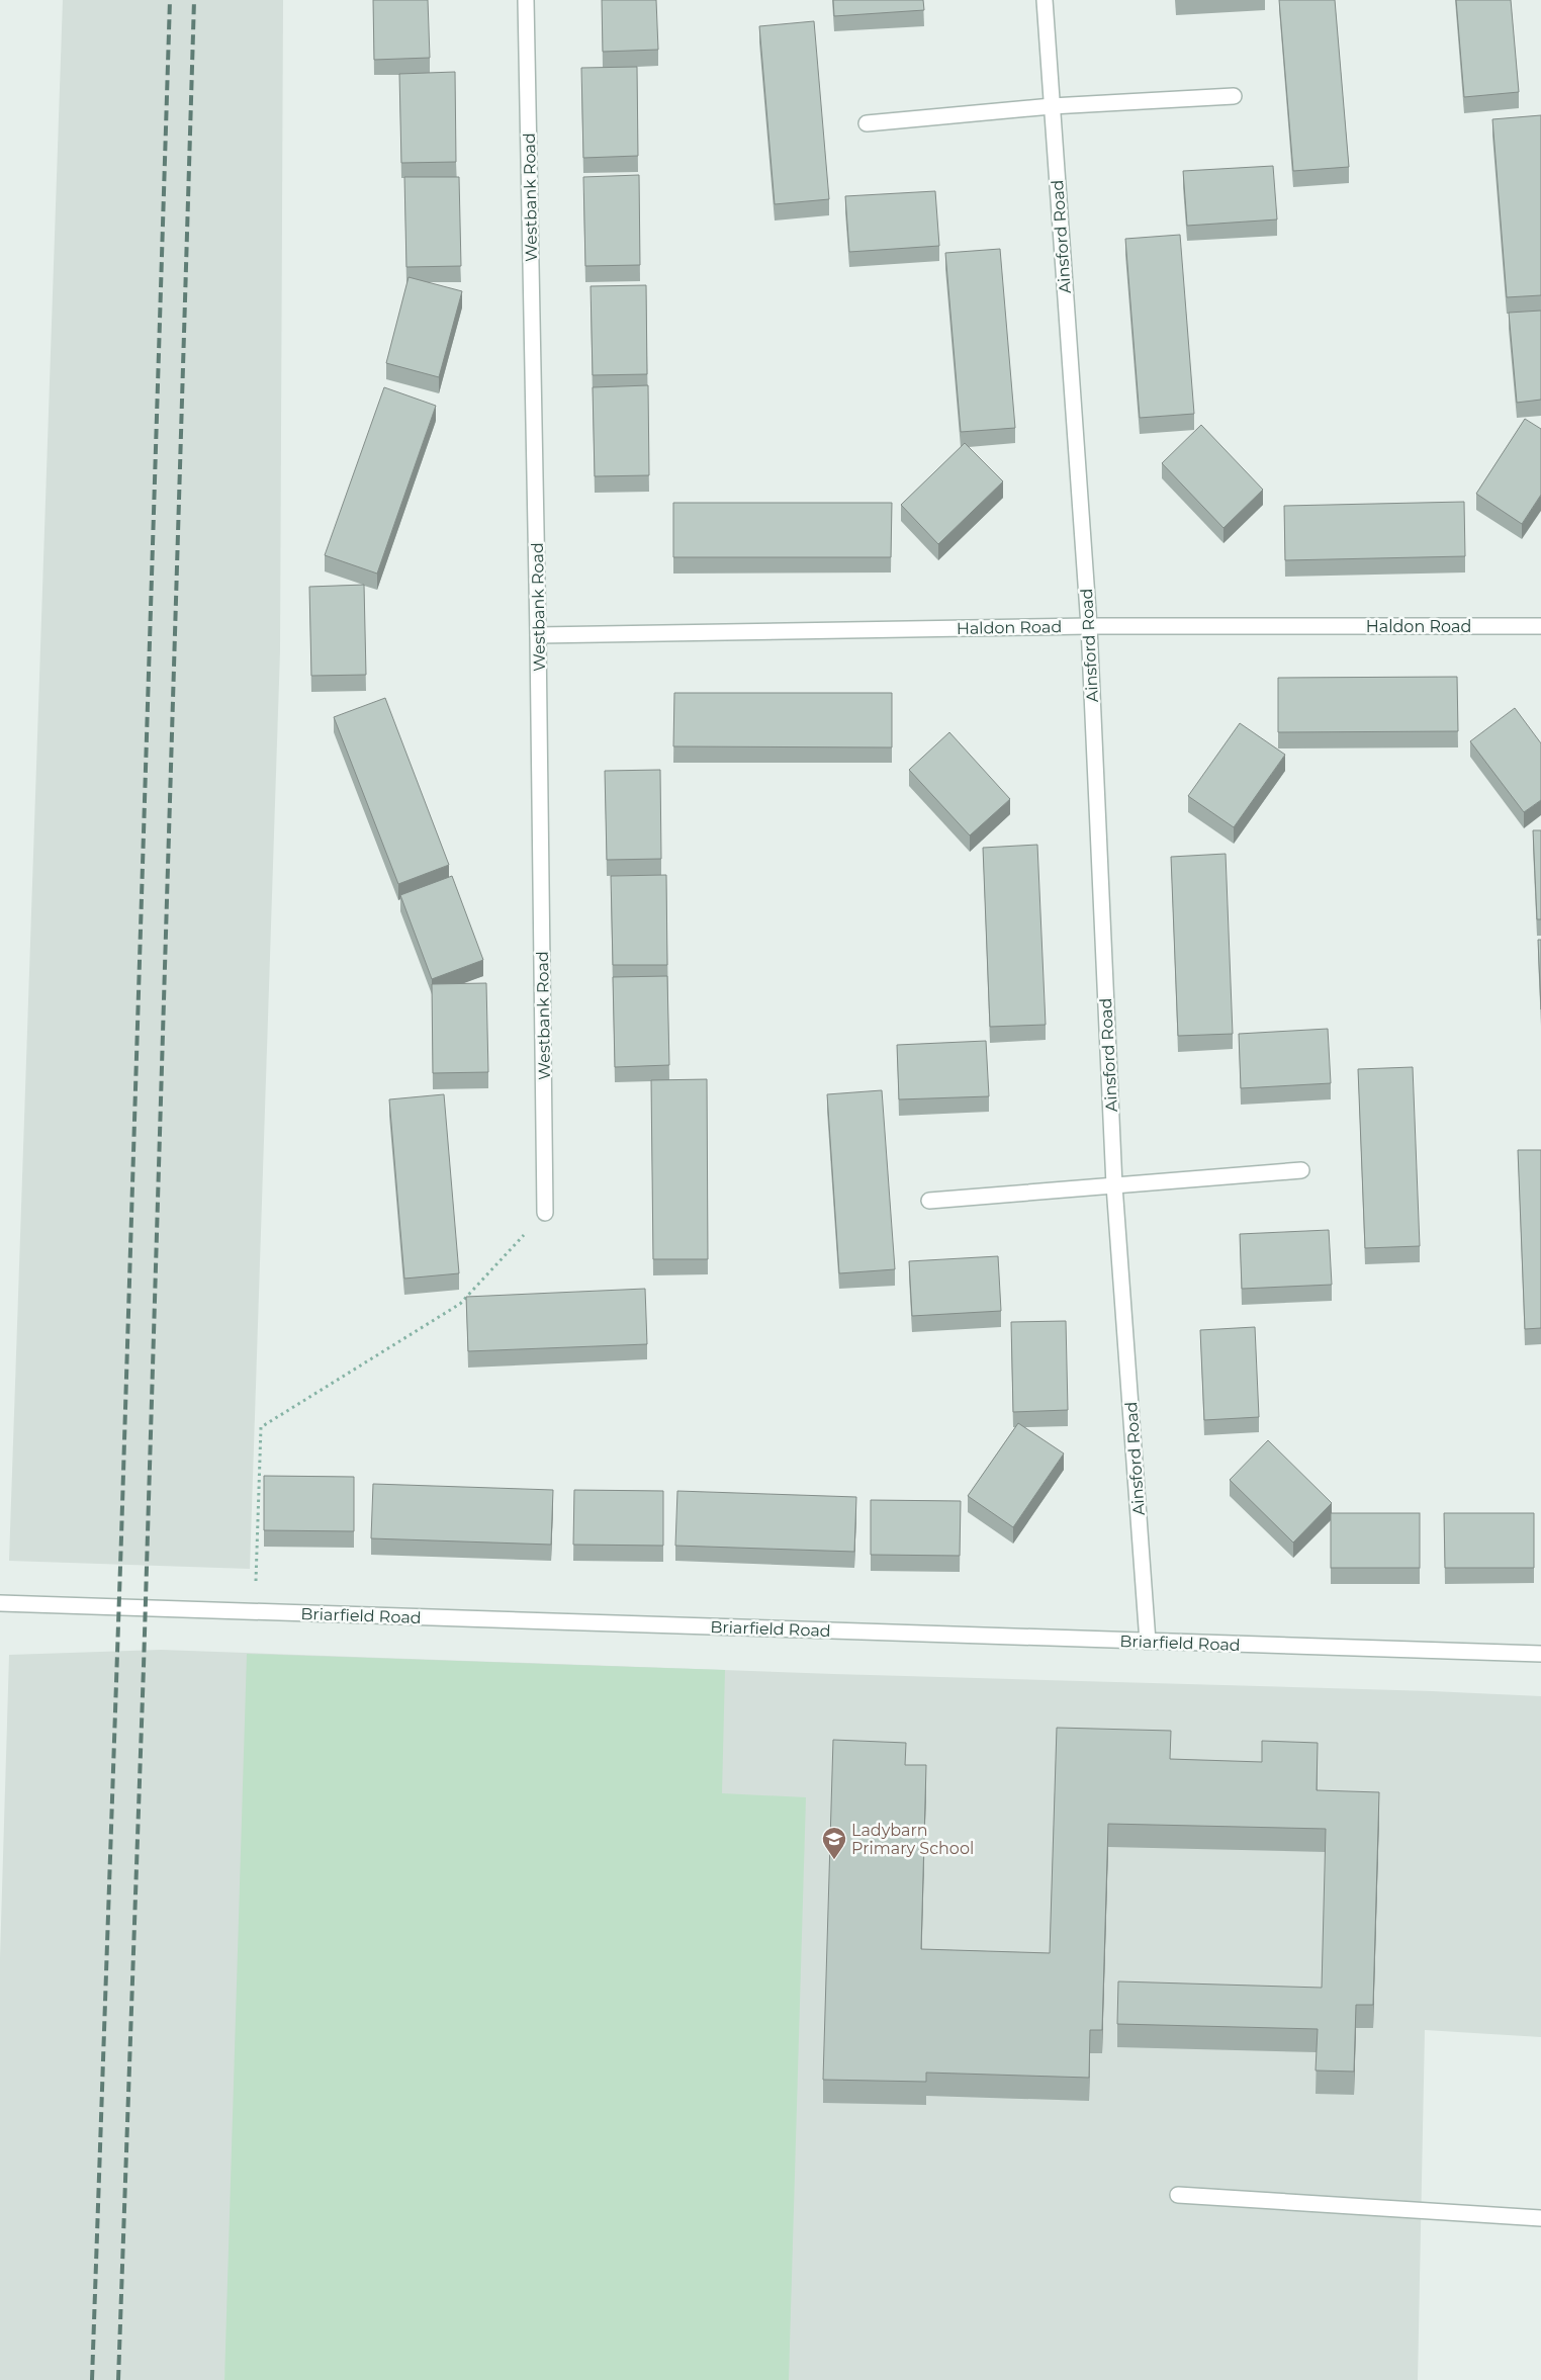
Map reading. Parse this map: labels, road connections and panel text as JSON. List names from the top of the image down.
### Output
{
  "streets": {
    "street": [
      "Westbank Road",
      "Ainsford Road",
      "Haldon Road",
      "Briarfield Road"
    ]
  },
  "crossings": [
    ["Westbank Road", "Haldon Road"],
    ["Ainsford Road", "Haldon Road"],
    ["Ainsford Road", "Briarfield Road"]
  ],
  "places": {
    "school or university": ["Ladybarn Primary School"]
  }
}
